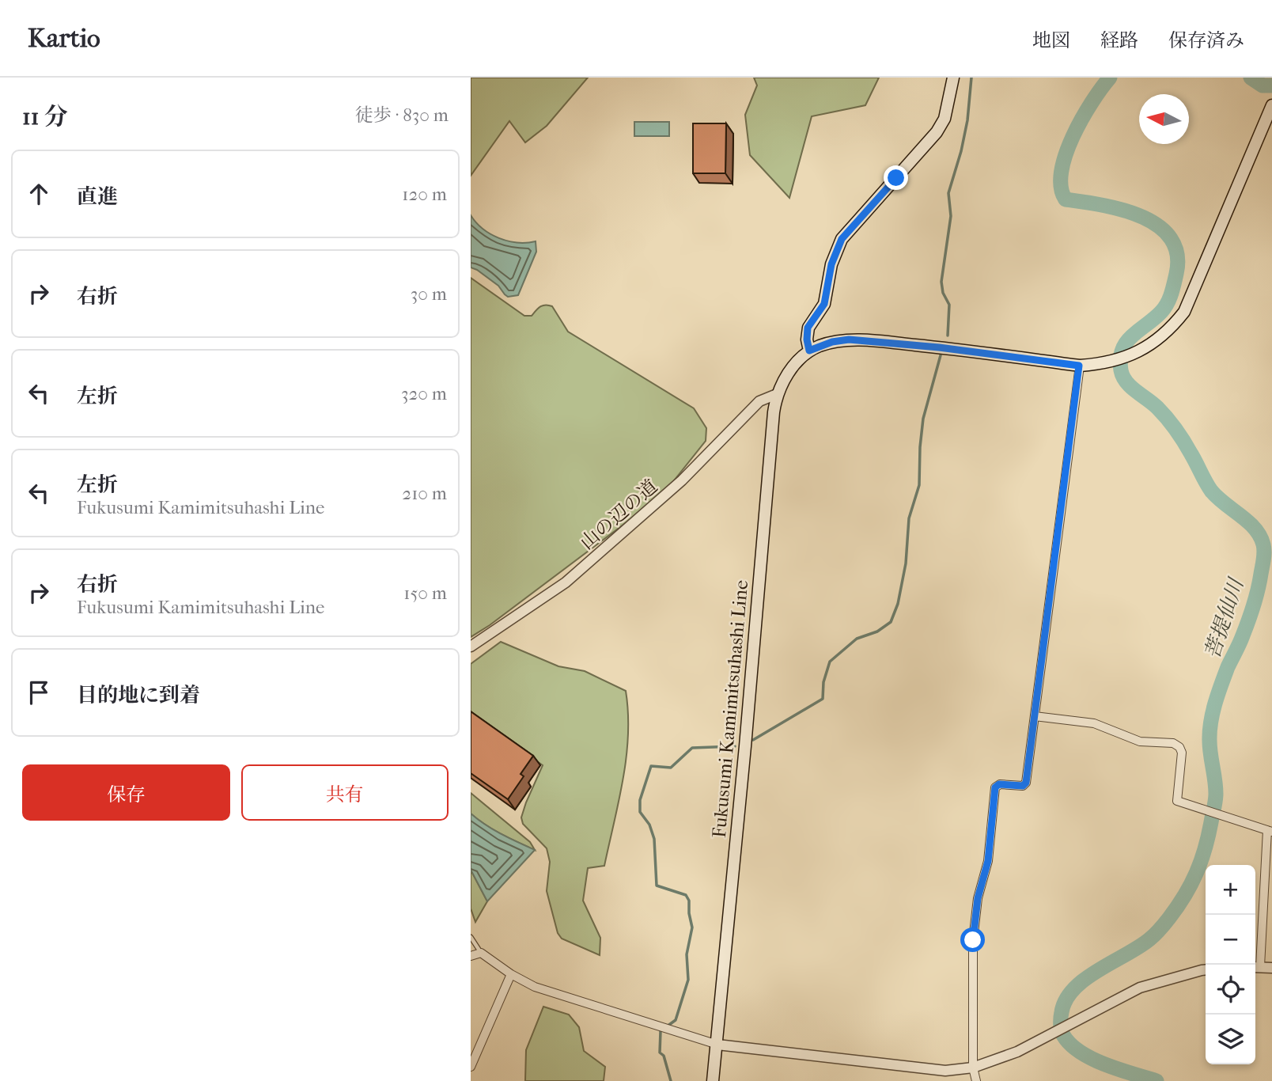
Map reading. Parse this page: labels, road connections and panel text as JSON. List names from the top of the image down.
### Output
{
  "streets": {
    "main road": ["Fukusumi Kamimitsuhashi Line"],
    "street": ["山の辺の道"]
  },
  "crossings": [
    ["山の辺の道", "Fukusumi Kamimitsuhashi Line"]
  ],
  "water": ["菩提仙川"],
  "north": "left",
  "page": {
    "header": "Kartio",
    "nav": ["地図", "経路", "保存済み"],
    "heading": ["11 分", "徒歩 · 830 m"],
    "list": [
      ["直進", "120 m"],
      ["右折", "30 m"],
      ["左折", "320 m"],
      ["左折", "Fukusumi Kamimitsuhashi Line", "210 m"],
      ["右折", "Fukusumi Kamimitsuhashi Line", "150 m"],
      "目的地に到着"
    ],
    "buttons": ["保存", "共有"],
    "map_buttons": ["+", "−"]
  }
}
